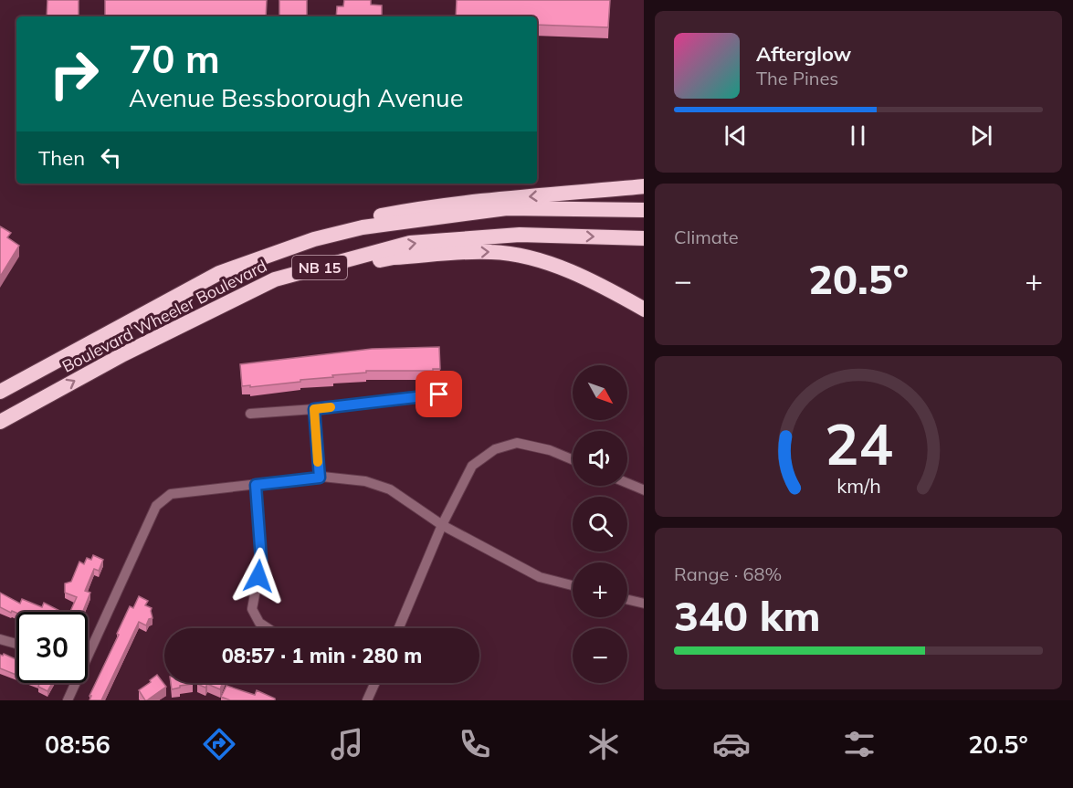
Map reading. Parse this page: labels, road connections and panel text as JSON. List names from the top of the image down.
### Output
{
  "streets": {
    "highway": ["NB 15", "Boulevard Wheeler Boulevard"]
  },
  "north": "bottom right",
  "page": {
    "turn": ["70 m", "Avenue Bessborough Avenue"],
    "song": ["Afterglow", "The Pines"],
    "then": "Then",
    "tile": [
      "Climate",
      ["Range · 68%", "340 km"]
    ],
    "heat": ["−", "20.5°", "+"],
    "map_buttons": ["+", "−"],
    "limit": "30",
    "trip": "08:57 · 1 min · 280 m",
    "tabs": ["08:56", "20.5°"],
    "gauge": ["24", "km/h"]
  }
}
